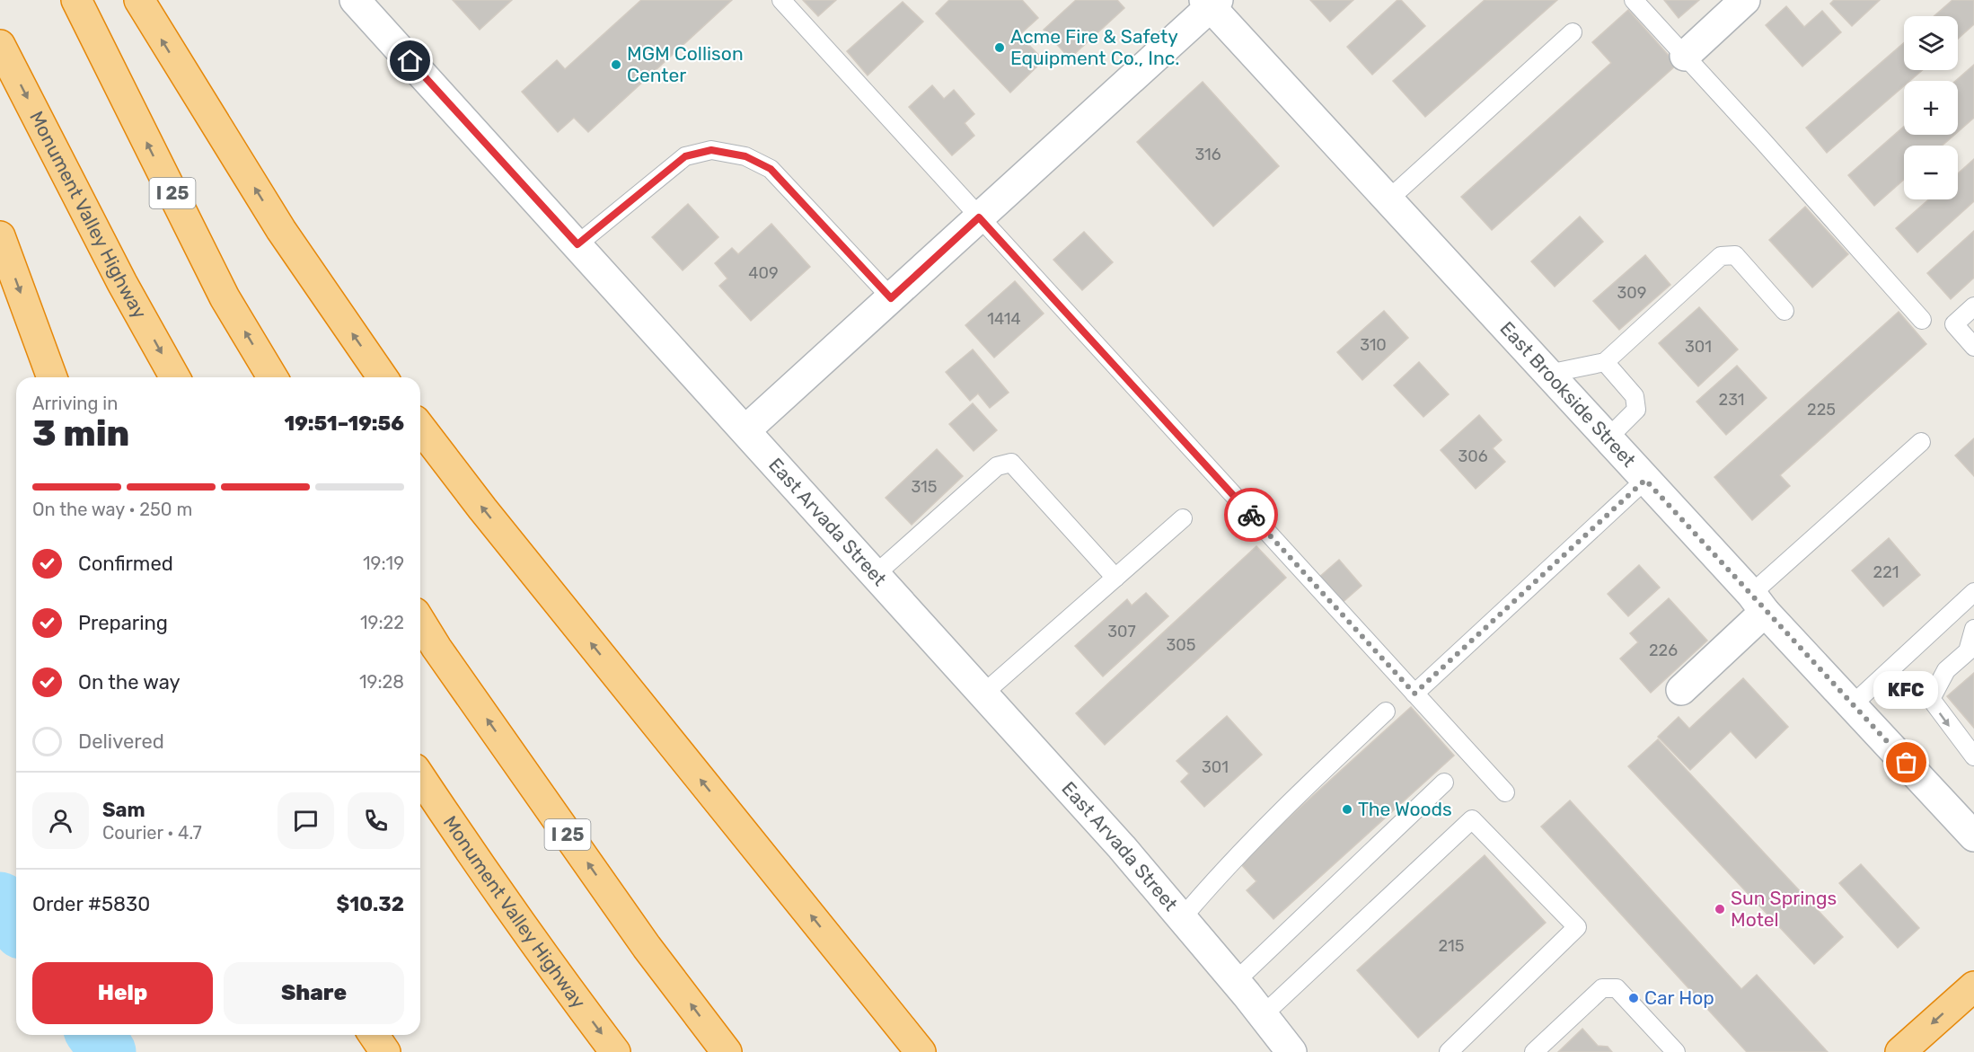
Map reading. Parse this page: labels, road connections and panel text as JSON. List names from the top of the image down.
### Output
{
  "streets": {
    "highway": ["I 25", "Monument Valley Highway"],
    "street": ["East Brookside Street", "East Arvada Street"]
  },
  "places": [
    "Acme Fire & Safety Equipment Co., Inc.",
    "MGM Collison Center",
    "KFC",
    "The Woods",
    "Sun Springs Motel",
    "Car Hop"
  ],
  "house_numbers": [
    "316",
    "409",
    "309",
    "1414",
    "310",
    "301",
    "231",
    "225",
    "306",
    "315",
    "221",
    "307",
    "305",
    "226",
    "301",
    "215"
  ],
  "page": {
    "map_buttons": ["+", "−"],
    "heading": ["3 min", "Arriving in", "19:51–19:56"],
    "panel": [
      "Sam",
      "Courier · 4.7",
      "Order #5830",
      "$10.32"
    ],
    "bar": "On the way · 250 m",
    "list": [
      ["Confirmed", "19:19"],
      ["Preparing", "19:22"],
      ["On the way", "19:28"],
      "Delivered"
    ],
    "bubble": "KFC",
    "buttons": ["Help", "Share"]
  }
}
